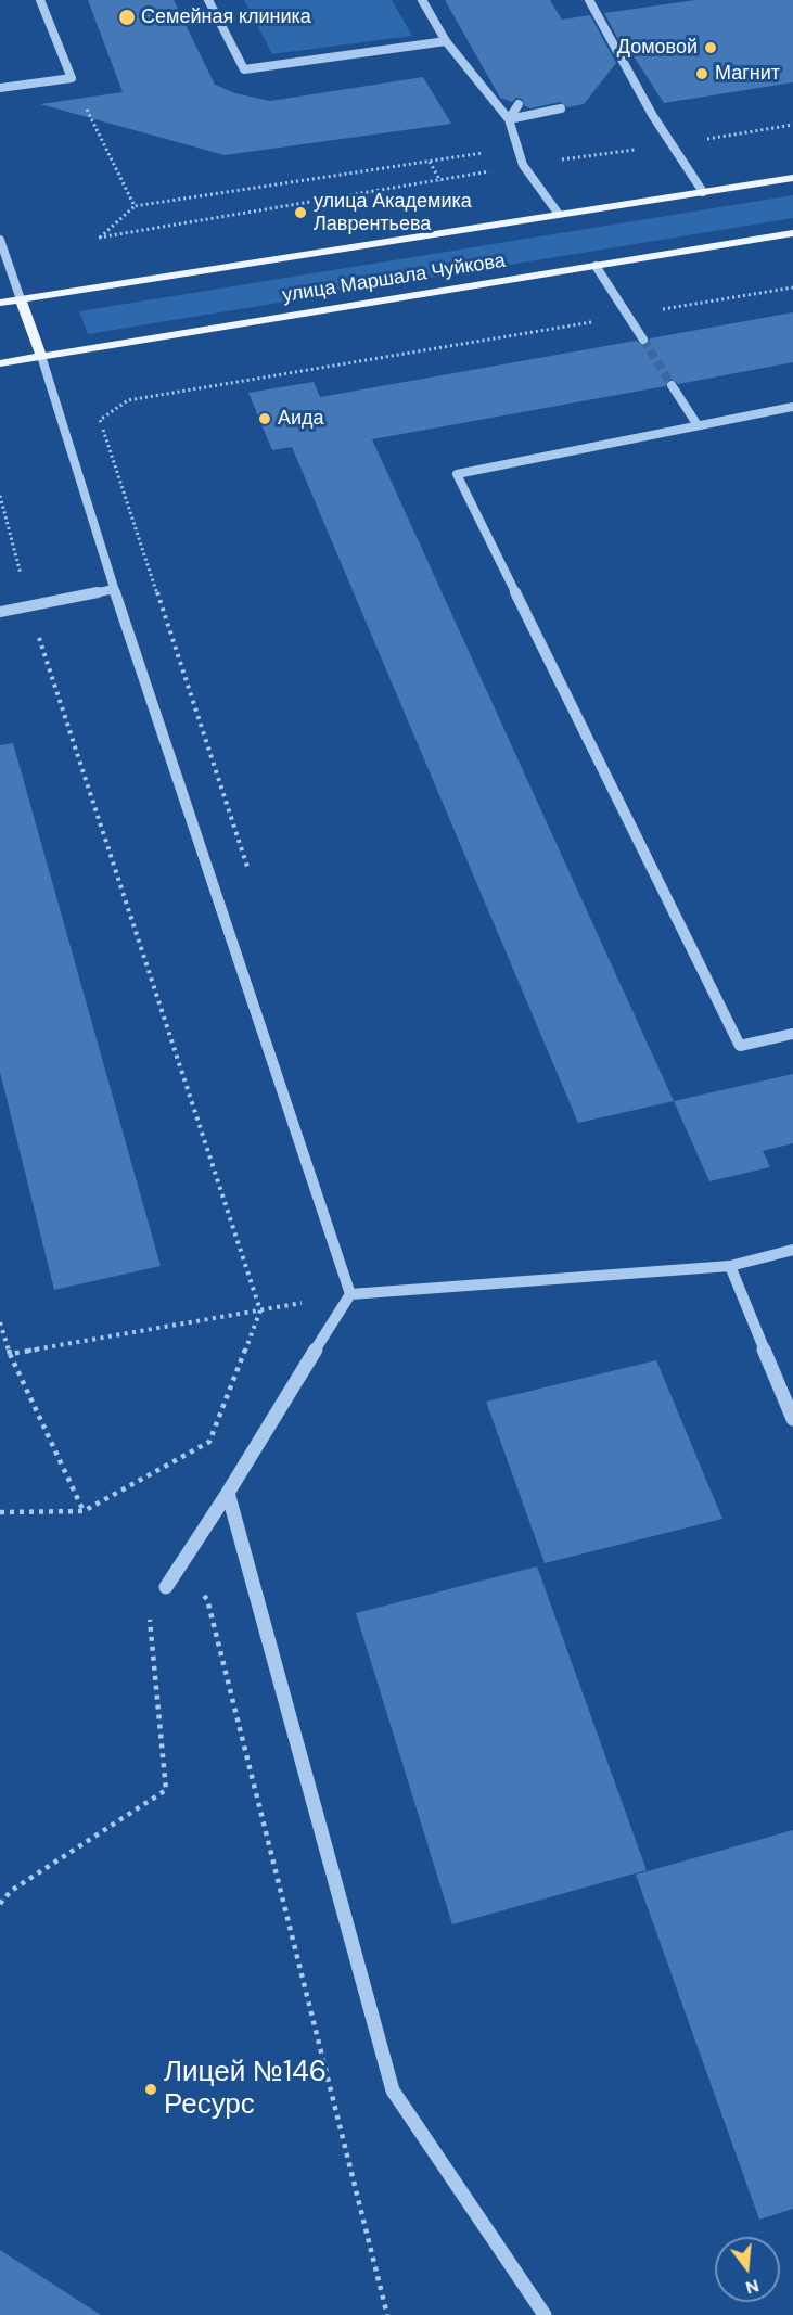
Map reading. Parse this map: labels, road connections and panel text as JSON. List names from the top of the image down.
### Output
{
  "streets": {
    "main road": ["улица Маршала Чуйкова"]
  },
  "places": [
    "Семейная клиника",
    "Домовой",
    "Магнит",
    "улица Академика Лаврентьева",
    "Аида",
    "Лицей №146 Ресурс"
  ],
  "north": "bottom"
}
